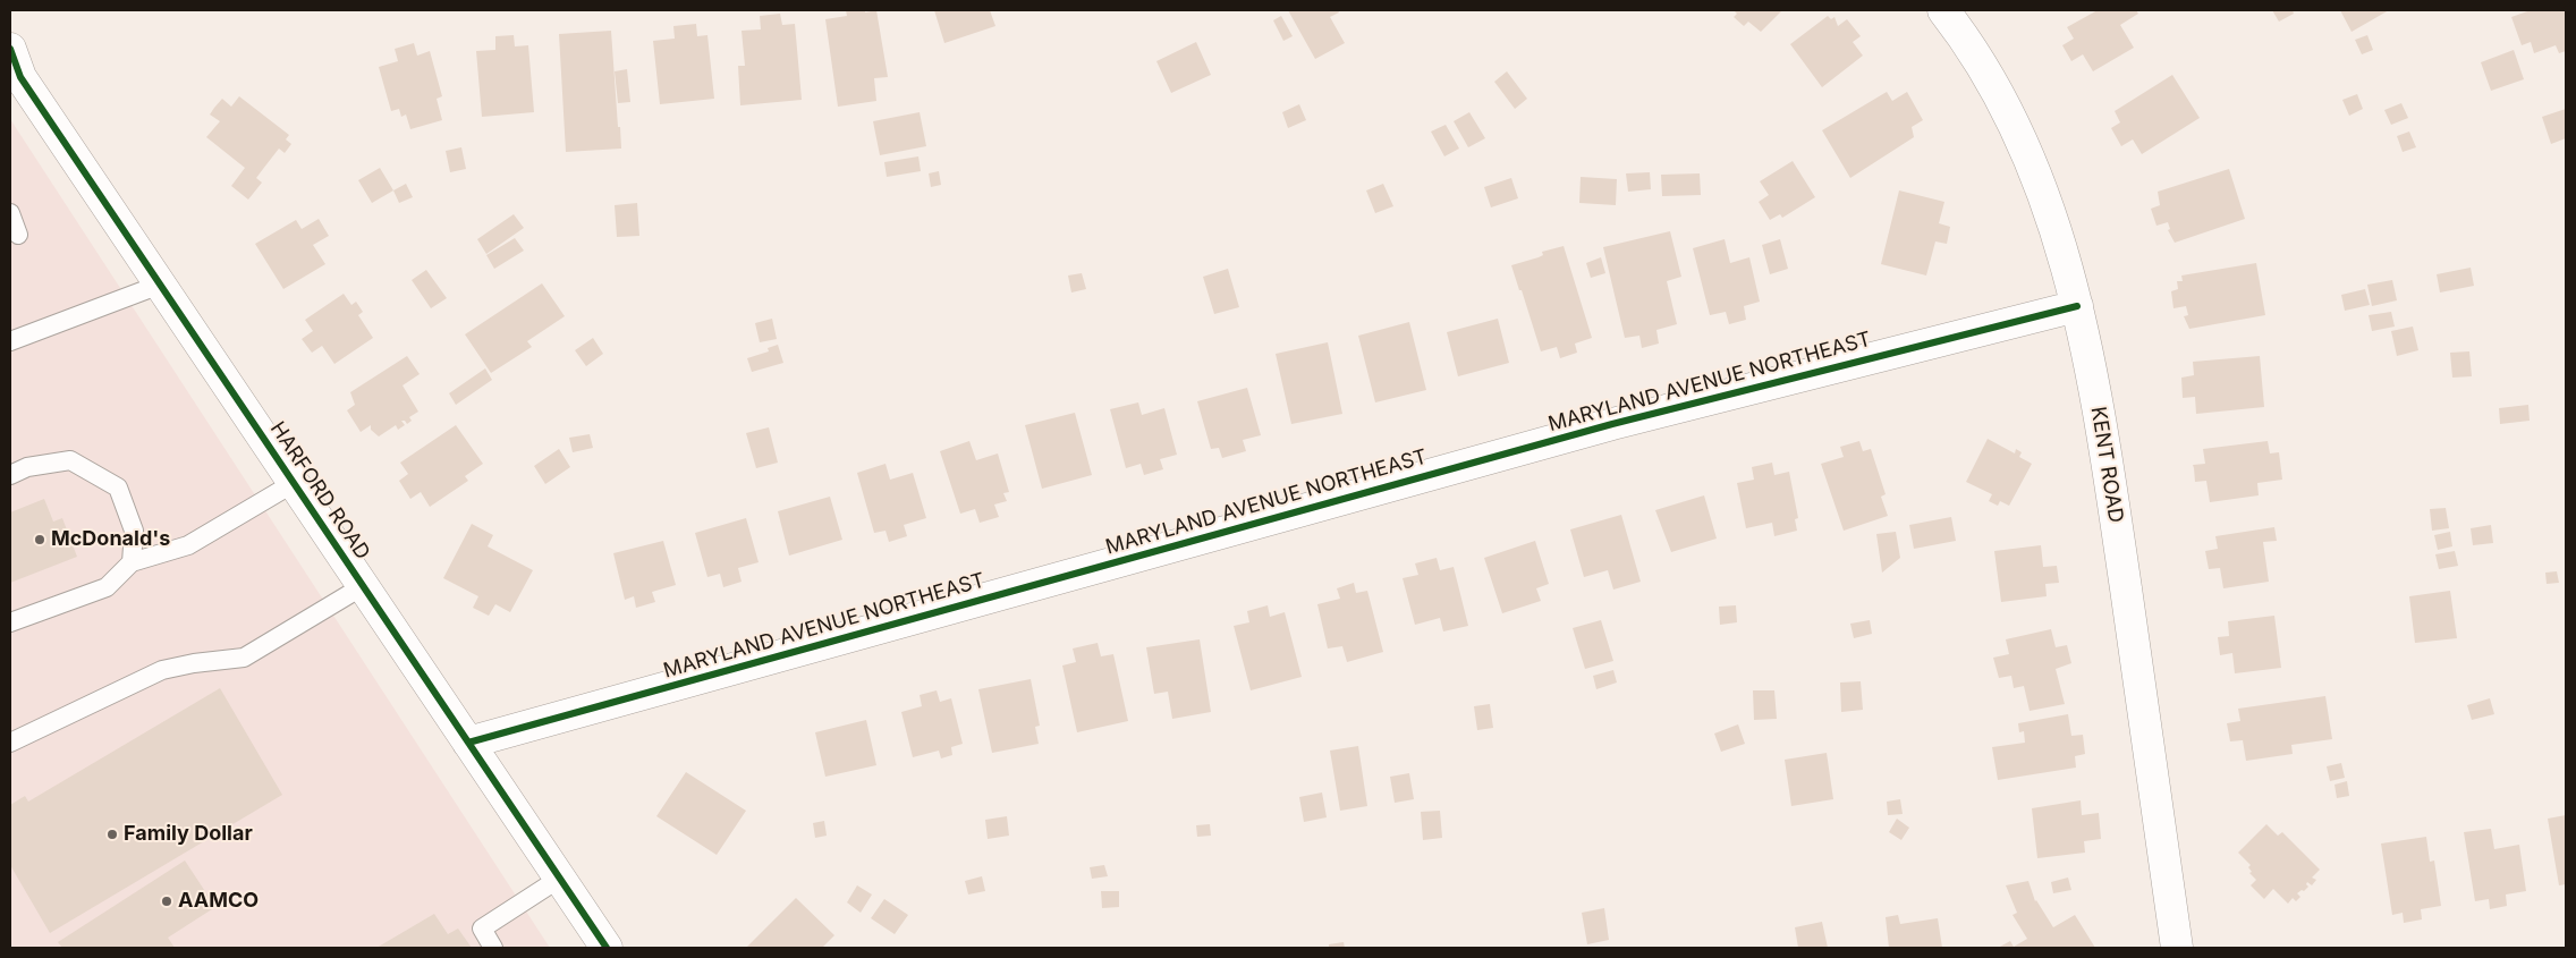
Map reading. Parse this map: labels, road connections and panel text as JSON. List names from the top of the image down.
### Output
{
  "streets": {
    "street": ["MARYLAND AVENUE NORTHEAST", "KENT ROAD", "HARFORD ROAD"]
  },
  "crossings": [
    ["MARYLAND AVENUE NORTHEAST", "KENT ROAD"],
    ["MARYLAND AVENUE NORTHEAST", "HARFORD ROAD"]
  ],
  "places": ["McDonald's", "Family Dollar", "AAMCO"]
}
